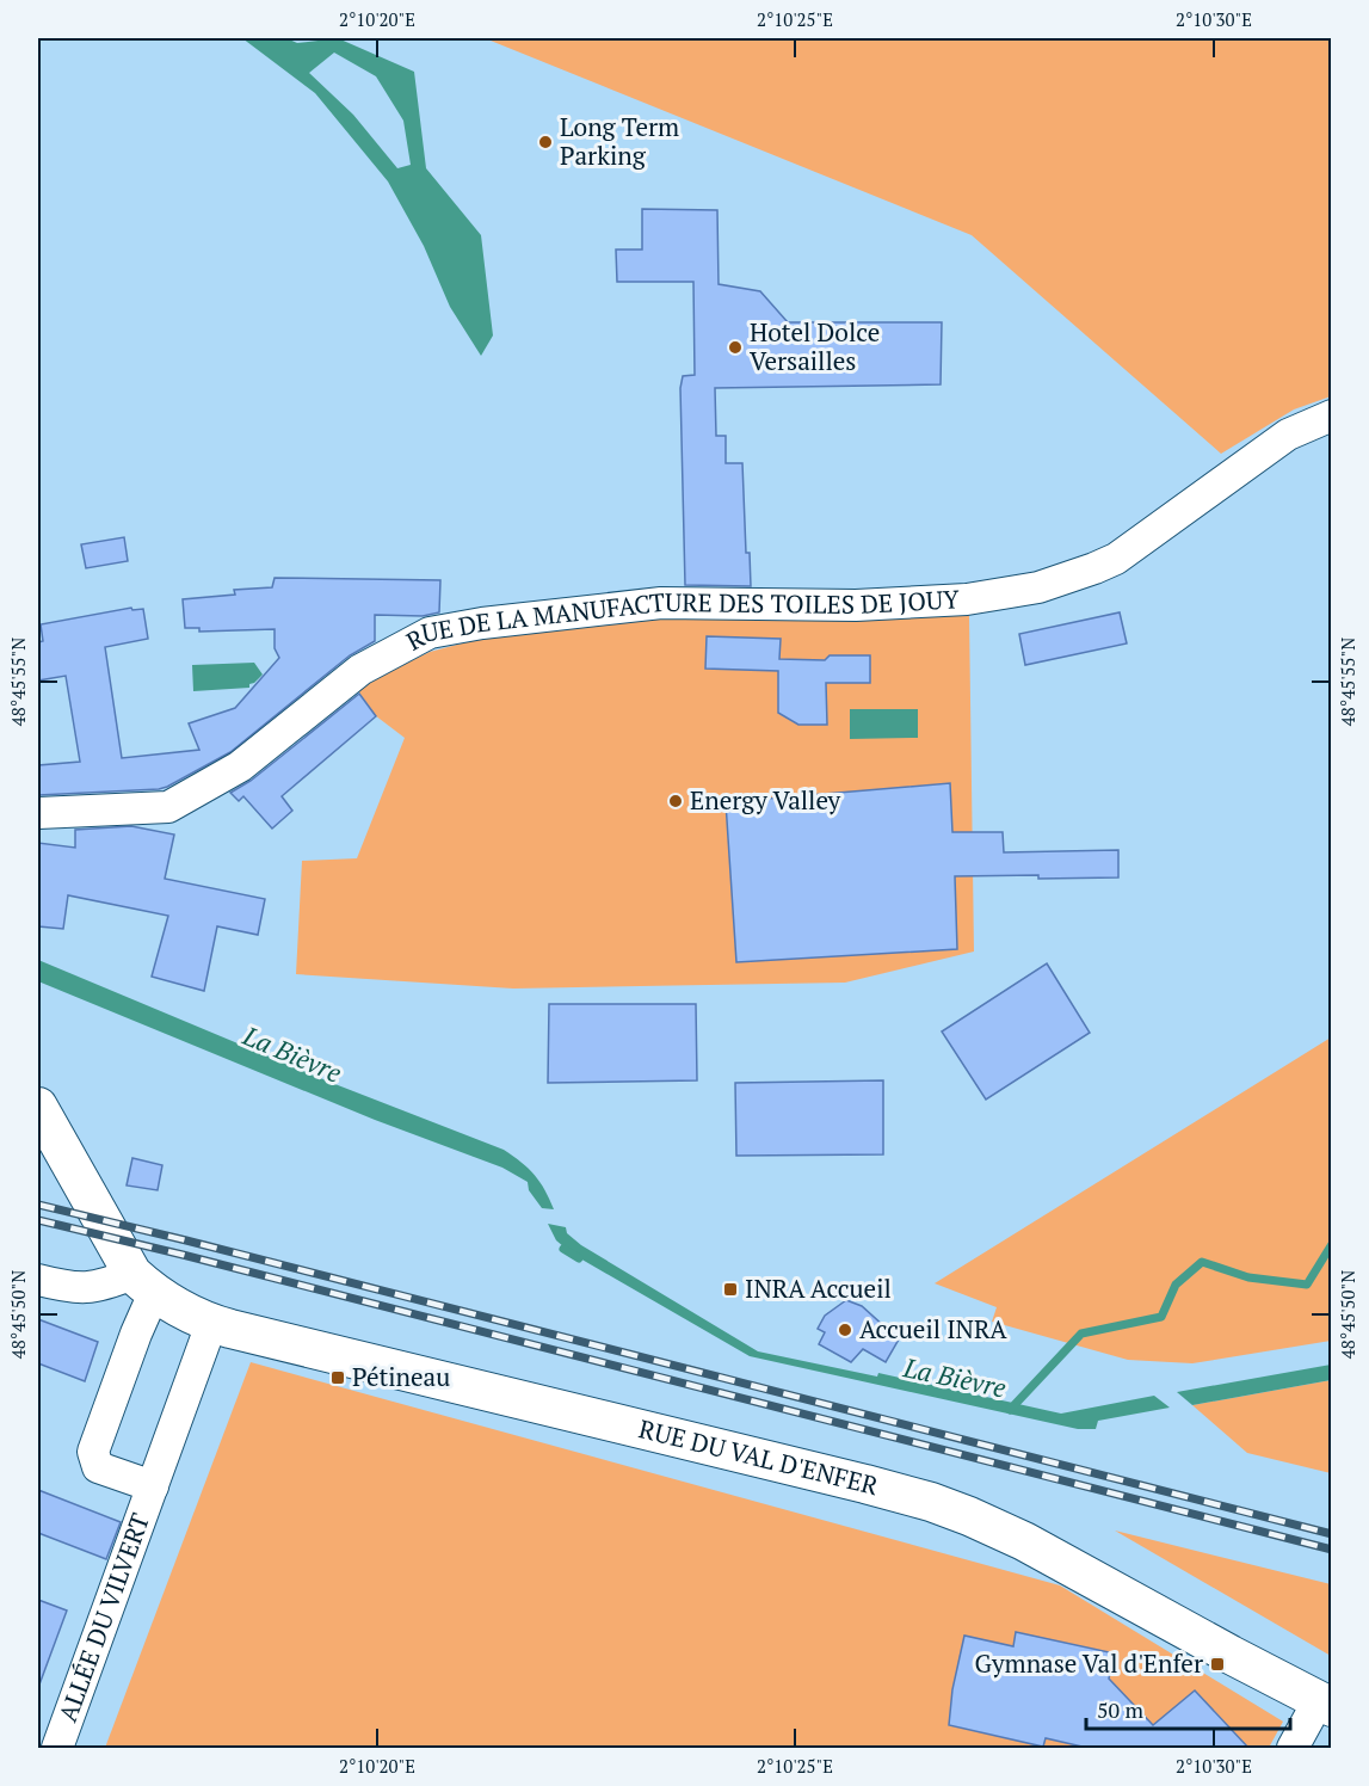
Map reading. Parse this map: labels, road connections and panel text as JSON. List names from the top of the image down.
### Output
{
  "streets": {
    "street": ["RUE DE LA MANUFACTURE DES TOILES DE JOUY", "RUE DU VAL D'ENFER", "ALLÉE DU VILVERT"]
  },
  "crossings": [
    ["RUE DU VAL D'ENFER", "ALLÉE DU VILVERT"]
  ],
  "water": ["La Bièvre"],
  "places": {
    "other": [
      "Long Term Parking",
      "Hotel Dolce Versailles",
      "Energy Valley",
      "Accueil INRA"
    ],
    "transit": ["INRA Accueil", "Pétineau", "Gymnase Val d'Enfer"]
  },
  "scale_bar": "50 m",
  "coordinates": [
    "2°10'20\"E",
    "2°10'25\"E",
    "2°10'30\"E",
    "48°45'55\"N",
    "48°45'50\"N"
  ]
}
